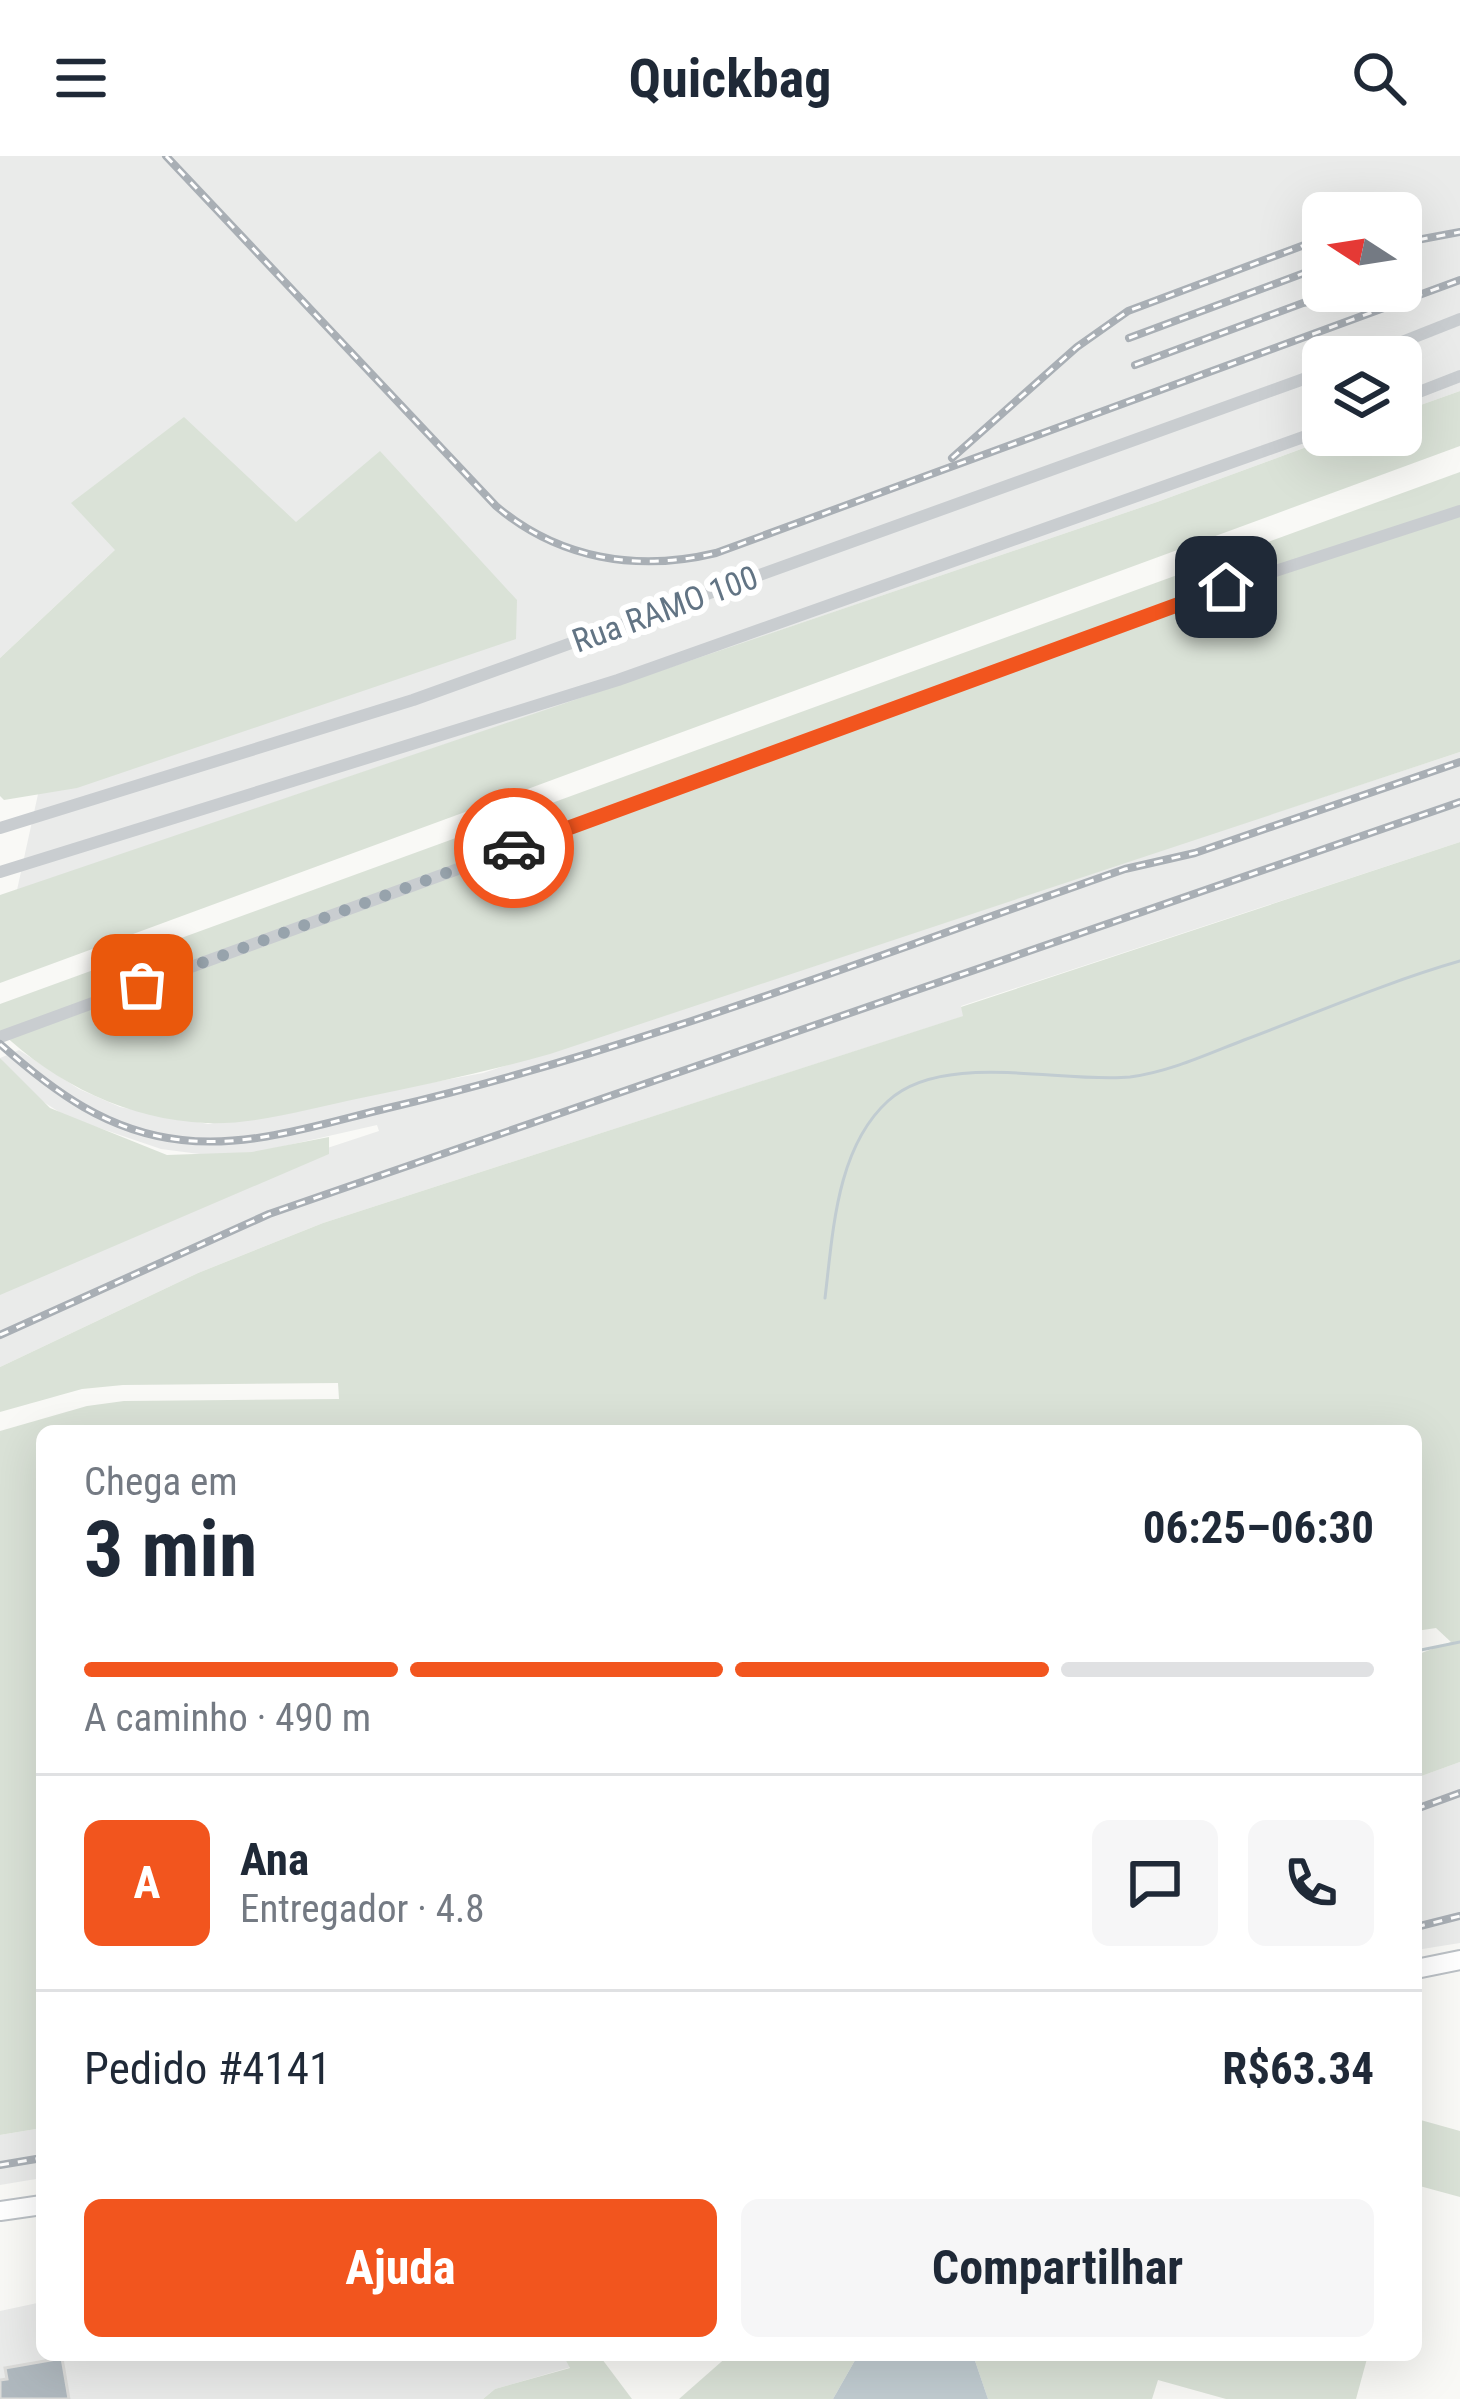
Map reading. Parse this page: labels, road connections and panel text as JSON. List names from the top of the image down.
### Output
{
  "streets": {
    "street": ["Rua RAMO 100"]
  },
  "north": "left",
  "page": {
    "header": "Quickbag",
    "heading": ["3 min", "Chega em", "06:25–06:30"],
    "panel": [
      "Ana",
      "Entregador · 4.8",
      "Pedido #4141",
      "R$63.34"
    ],
    "bar": "A caminho · 490 m",
    "round": "A",
    "buttons": ["Ajuda", "Compartilhar"]
  }
}
